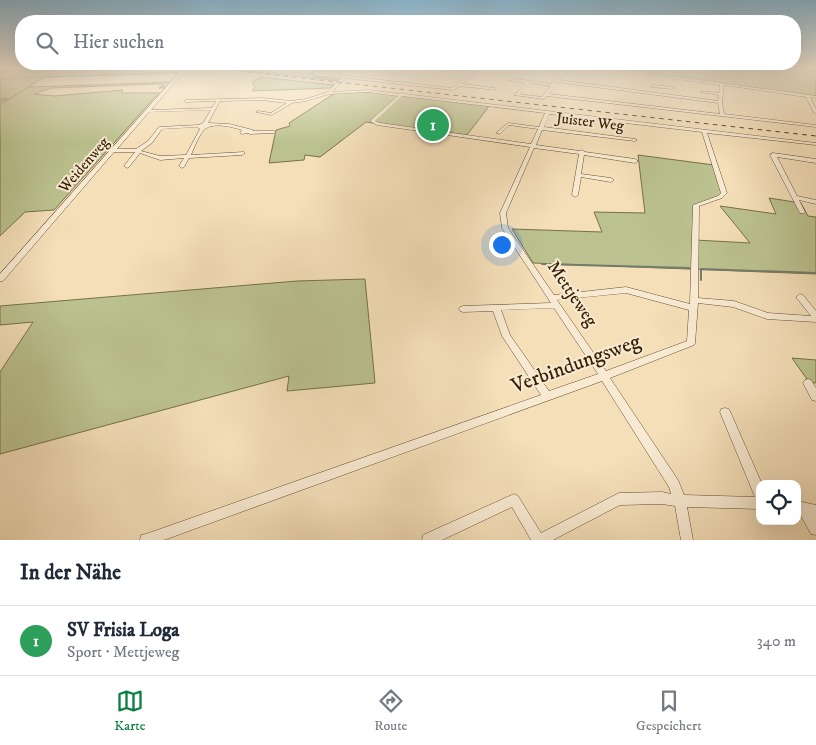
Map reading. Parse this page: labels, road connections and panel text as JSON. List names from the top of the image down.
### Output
{
  "streets": {
    "street": [
      "Juister Weg",
      "Weidenweg",
      "Mettjeweg",
      "Verbindungsweg"
    ]
  },
  "crossings": [
    ["Juister Weg", "Mettjeweg"],
    ["Mettjeweg", "Verbindungsweg"]
  ],
  "page": {
    "search": "Hier suchen",
    "pins": "1",
    "heading": "In der Nähe",
    "list": [
      {
        "mark": "1",
        "name": "SV Frisia Loga",
        "note": "Sport · Mettjeweg",
        "value": "340 m"
      }
    ],
    "nav": ["Karte", "Route", "Gespeichert"]
  }
}
